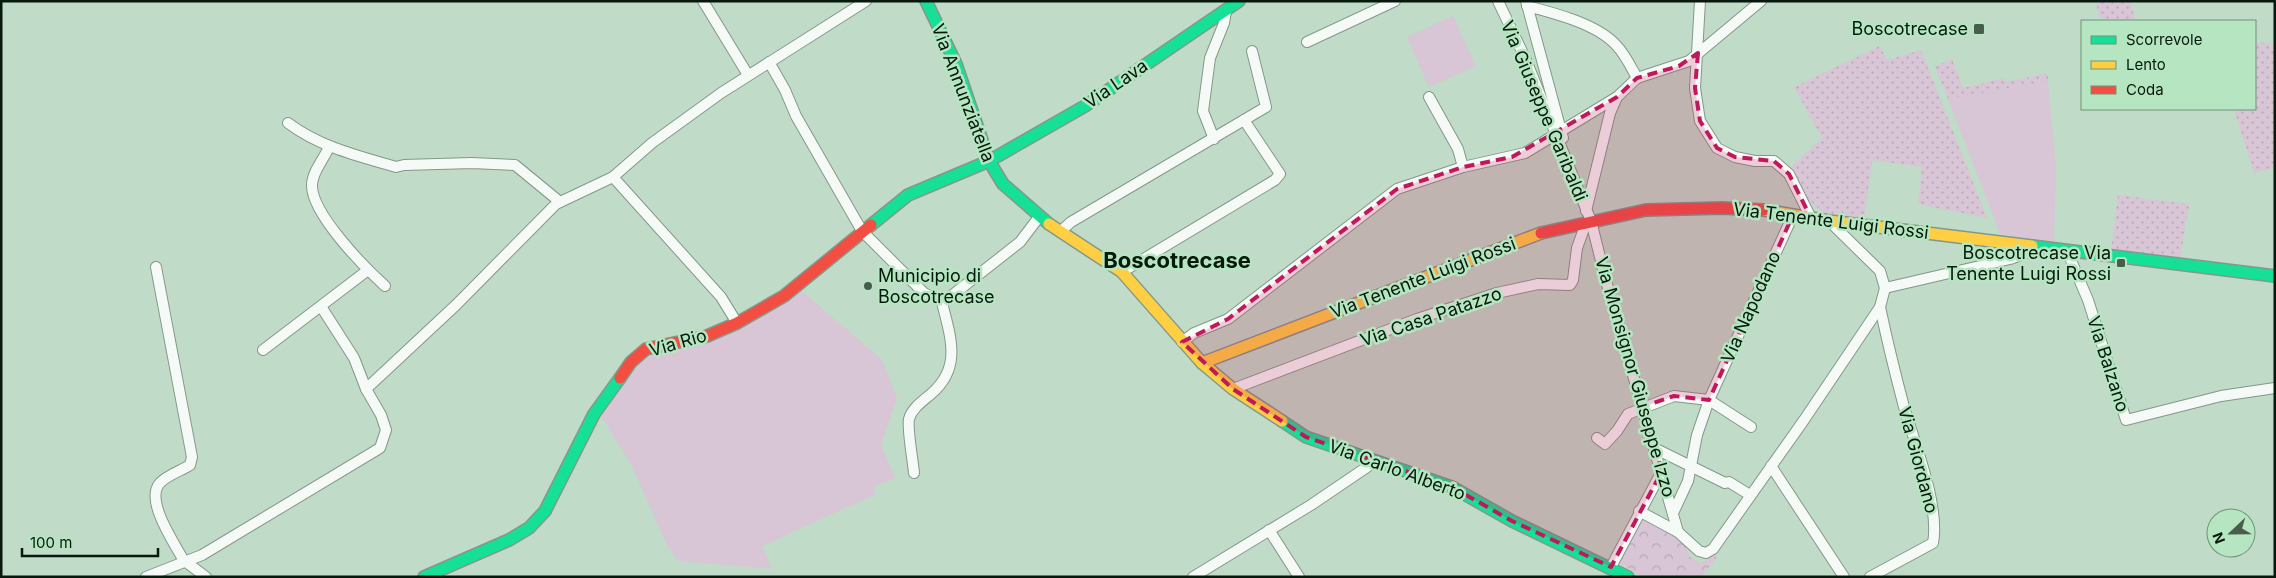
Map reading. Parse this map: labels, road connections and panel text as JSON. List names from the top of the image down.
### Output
{
  "streets": {
    "street": [
      "Via Lava",
      "Via Annunziatella",
      "Via Giuseppe Garibaldi",
      "Via Tenente Luigi Rossi",
      "Via Napodano",
      "Via Casa Patazzo",
      "Via Rio",
      "Via Balzano",
      "Via Monsignor Giuseppe Izzo",
      "Via Giordano",
      "Via Carlo Alberto"
    ]
  },
  "crossings": [
    ["Via Lava", "Via Annunziatella"],
    ["Via Lava", "Via Rio"],
    ["Via Annunziatella", "Via Tenente Luigi Rossi"],
    ["Via Annunziatella", "Via Rio"],
    ["Via Annunziatella", "Via Carlo Alberto"],
    ["Via Giuseppe Garibaldi", "Via Tenente Luigi Rossi"],
    ["Via Giuseppe Garibaldi", "Via Casa Patazzo"],
    ["Via Giuseppe Garibaldi", "Via Monsignor Giuseppe Izzo"],
    ["Via Tenente Luigi Rossi", "Via Napodano"],
    ["Via Tenente Luigi Rossi", "Via Casa Patazzo"],
    ["Via Tenente Luigi Rossi", "Via Balzano"],
    ["Via Tenente Luigi Rossi", "Via Monsignor Giuseppe Izzo"],
    ["Via Tenente Luigi Rossi", "Via Carlo Alberto"],
    ["Via Napodano", "Via Monsignor Giuseppe Izzo"],
    ["Via Casa Patazzo", "Via Monsignor Giuseppe Izzo"],
    ["Via Casa Patazzo", "Via Carlo Alberto"]
  ],
  "districts": ["Boscotrecase"],
  "places": {
    "transit": ["Boscotrecase", "Boscotrecase Via Tenente Luigi Rossi"],
    "other": ["Municipio di Boscotrecase"]
  },
  "legend": ["Scorrevole", "Lento", "Coda"],
  "scale_bar": "100 m",
  "north": "left"
}
